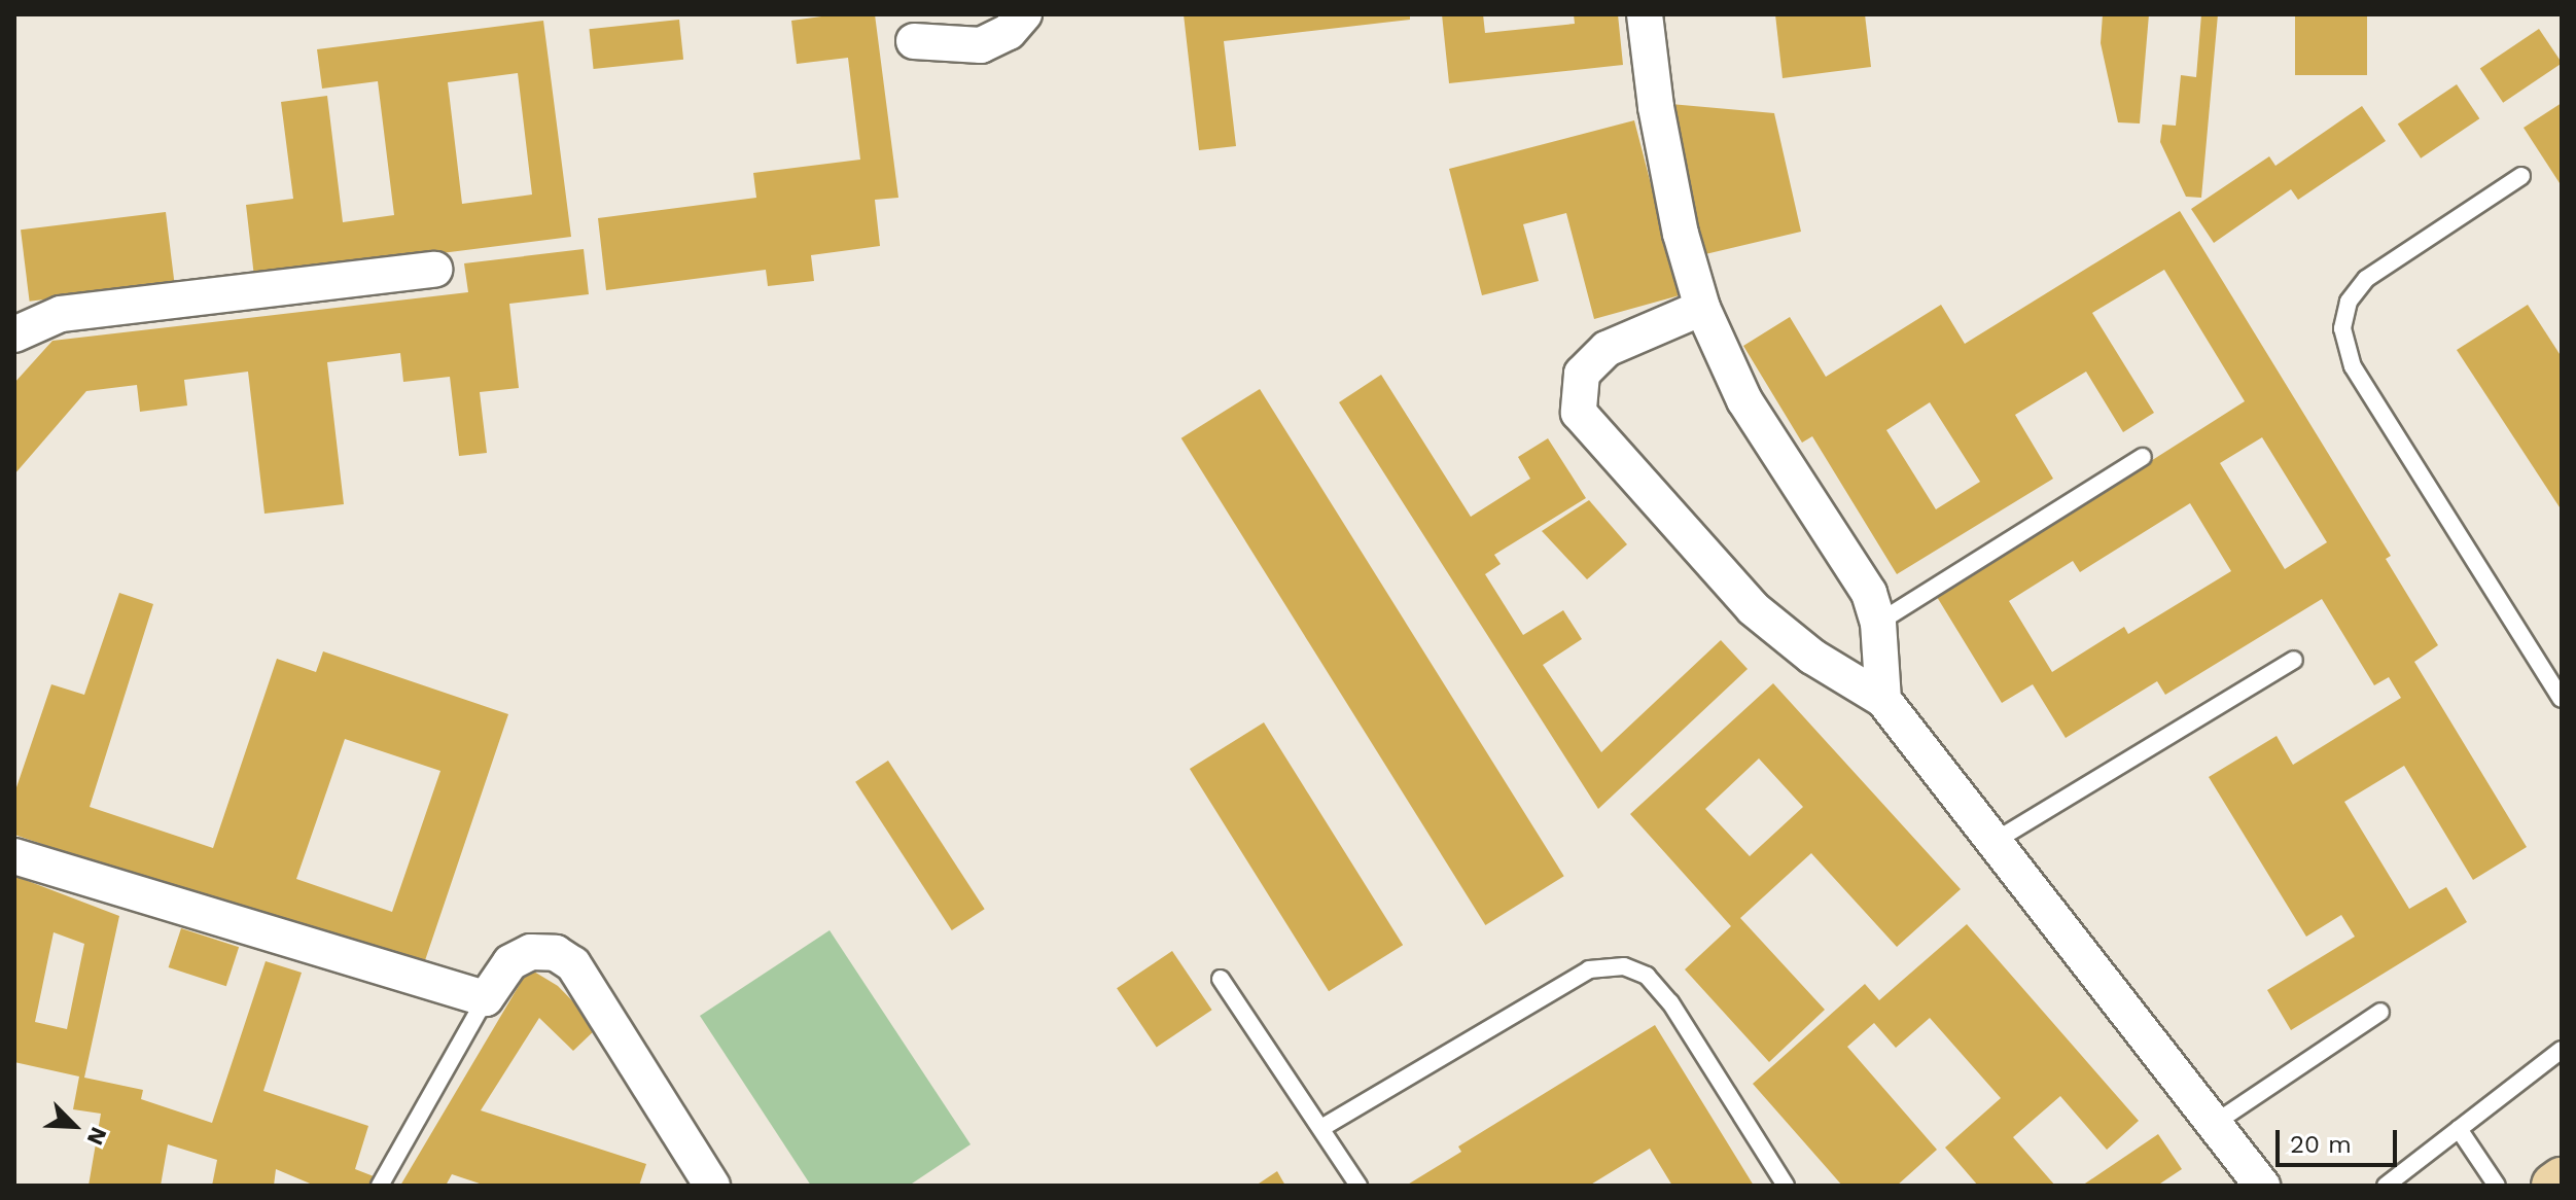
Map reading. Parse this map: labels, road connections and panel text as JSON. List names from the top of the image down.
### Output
{
  "scale_bar": "20 m",
  "north": "bottom right"
}
